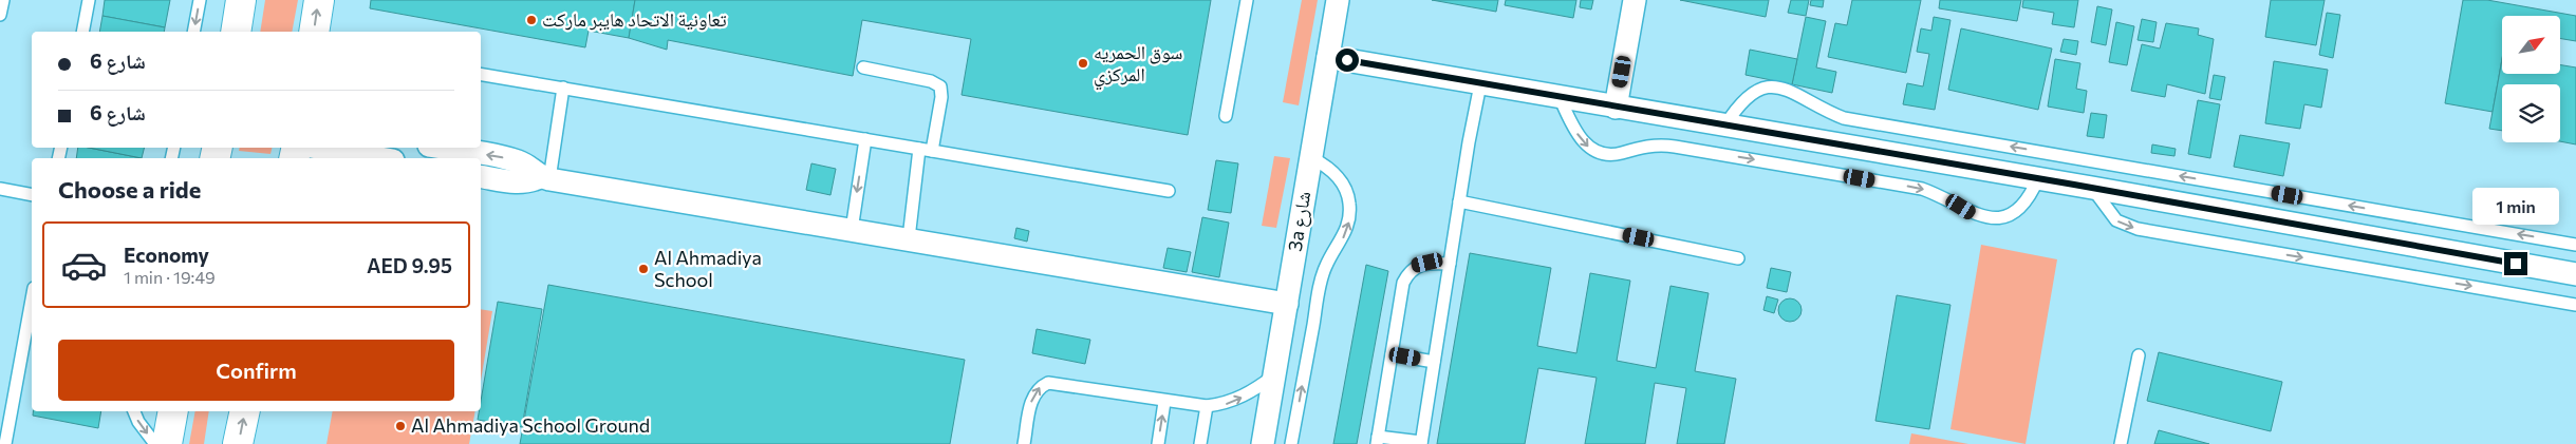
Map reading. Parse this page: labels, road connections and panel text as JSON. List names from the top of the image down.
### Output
{
  "streets": {
    "street": ["3a شارع"]
  },
  "places": [
    "تعاونية الاتحاد هايبر ماركت",
    "سوق الحمريه المركزي",
    "Al Ahmadiya School",
    "Al Ahmadiya School Ground"
  ],
  "north": "top right",
  "page": {
    "banner": ["شارع 6", "شارع 6"],
    "heading": "Choose a ride",
    "bubble": "1 min",
    "list": [
      {
        "name": "Economy",
        "note": "1 min · 19:49",
        "value": "AED 9.95"
      }
    ],
    "buttons": "Confirm"
  }
}
